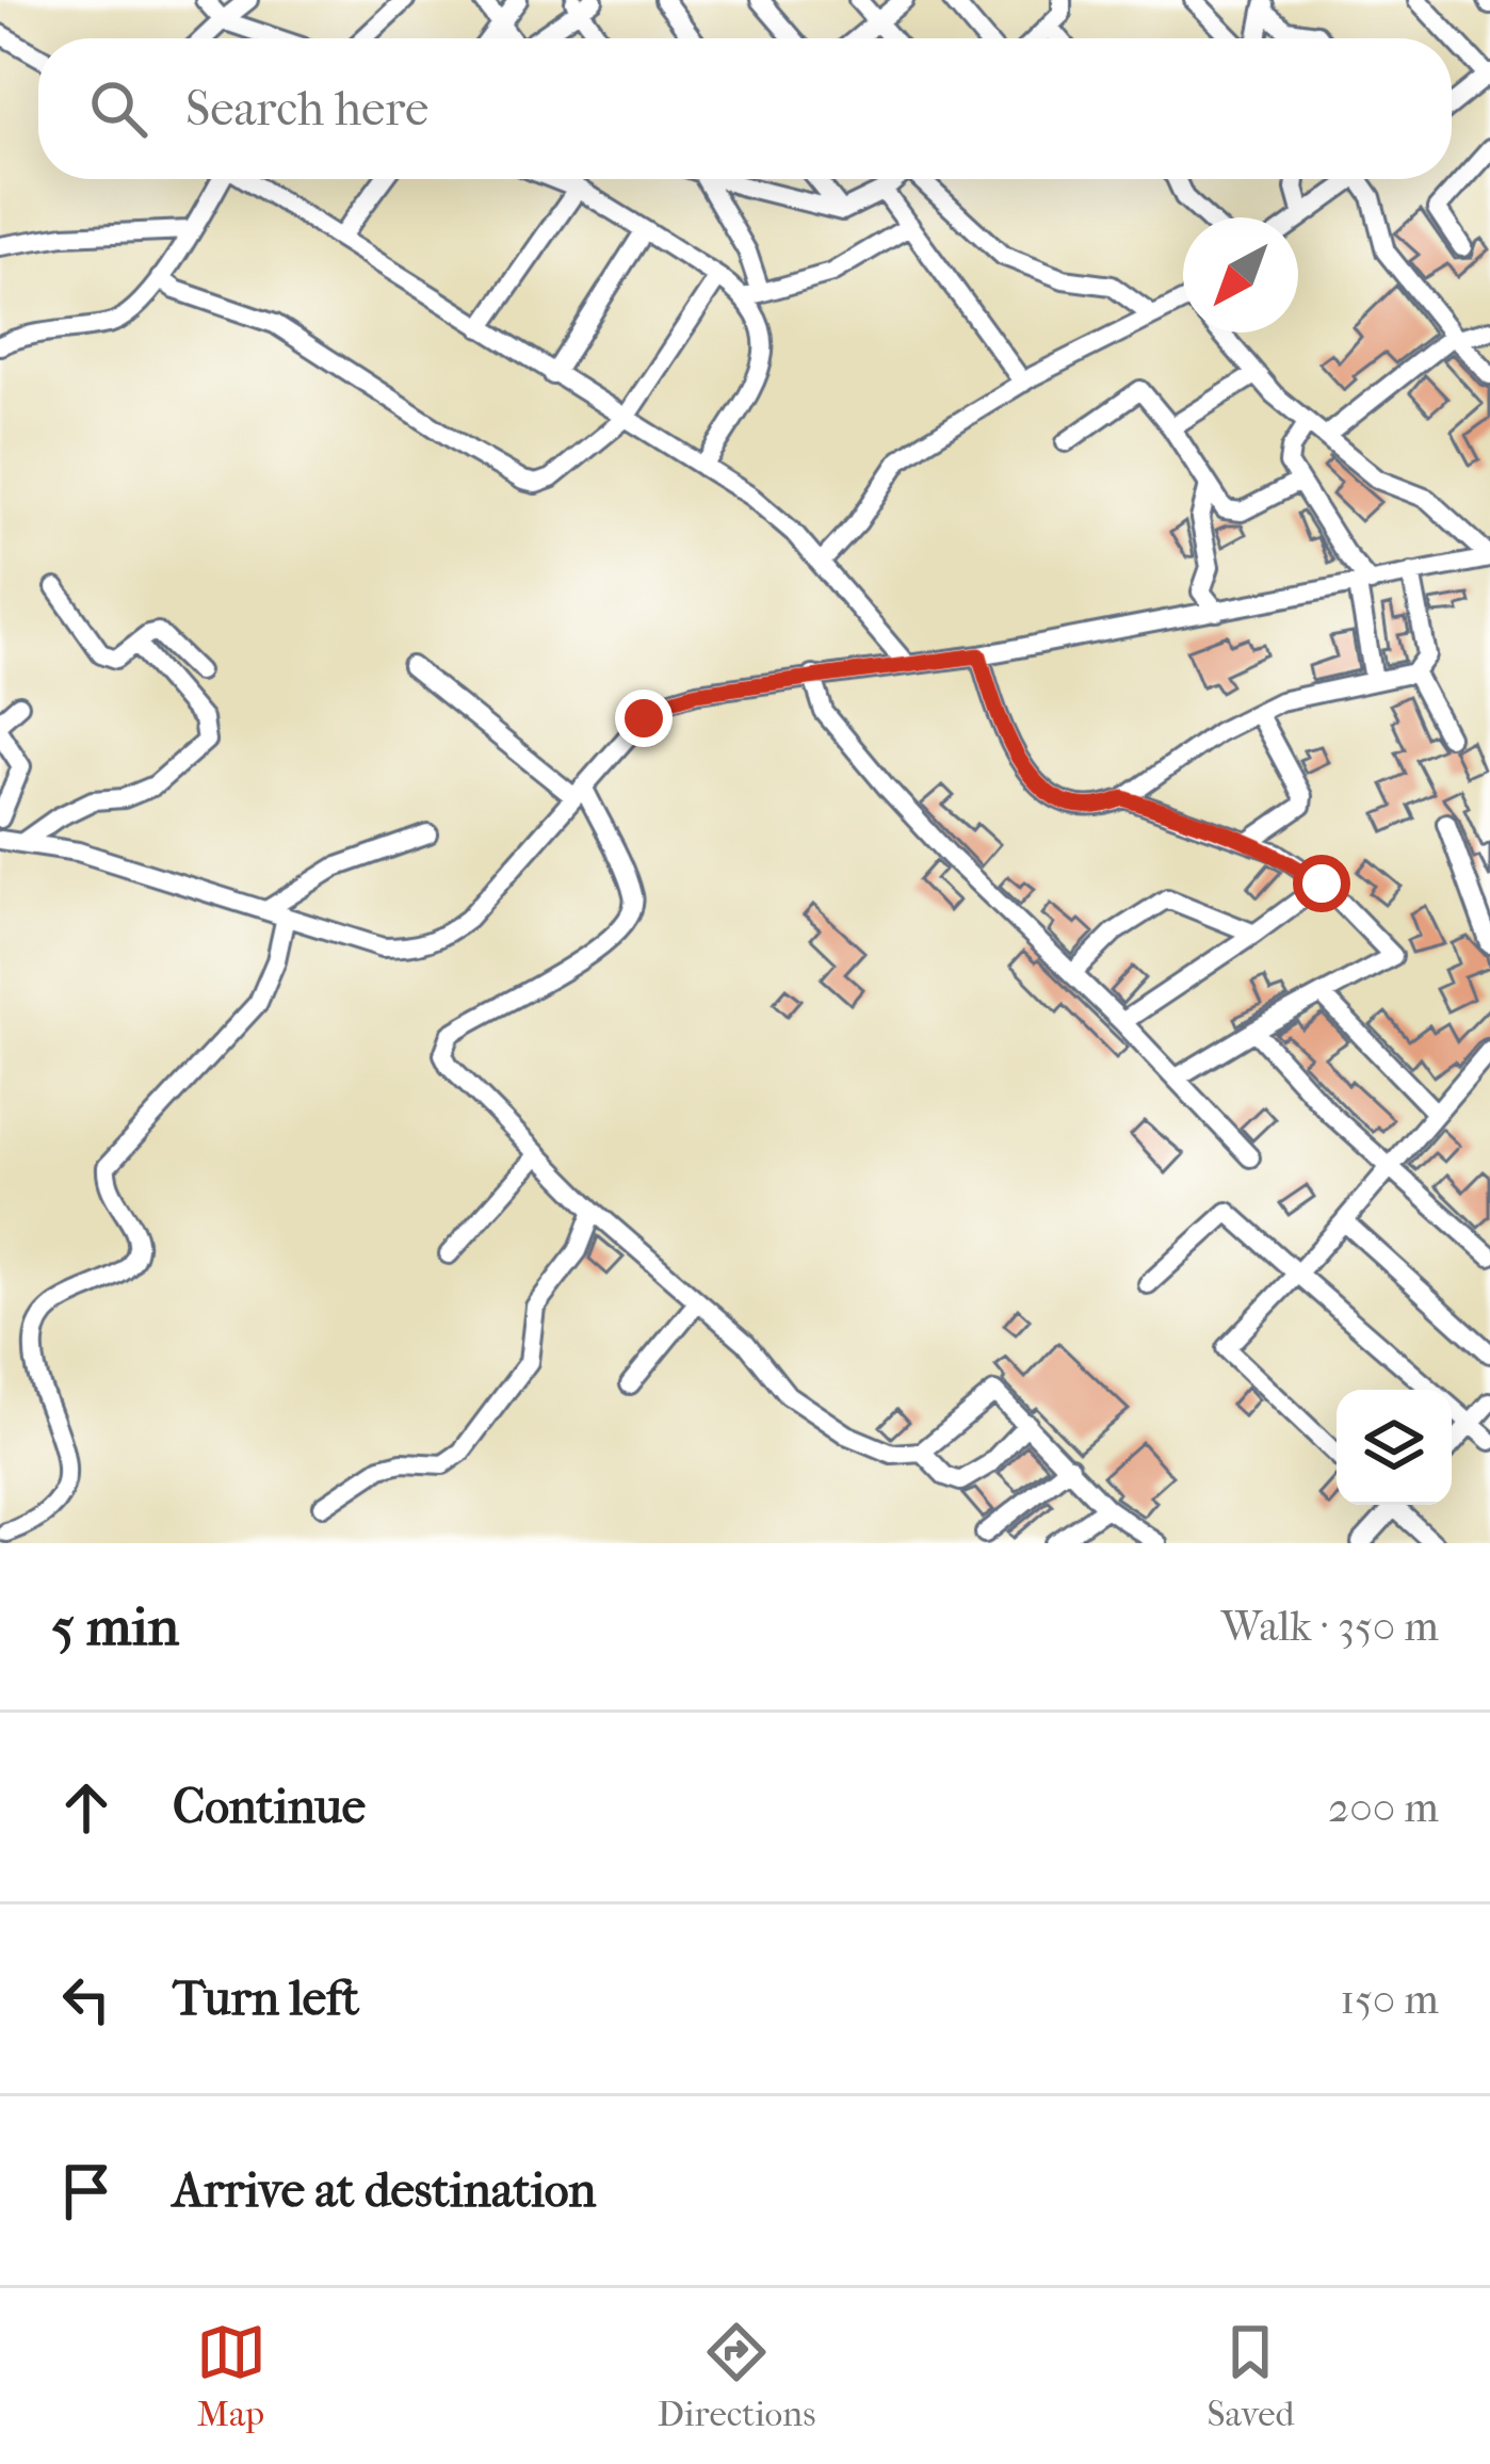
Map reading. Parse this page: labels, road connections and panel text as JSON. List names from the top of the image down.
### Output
{
  "north": "bottom left",
  "page": {
    "search": "Search here",
    "heading": ["5 min", "Walk · 350 m"],
    "list": [
      ["Continue", "200 m"],
      ["Turn left", "150 m"],
      "Arrive at destination"
    ],
    "nav": ["Map", "Directions", "Saved"]
  }
}
